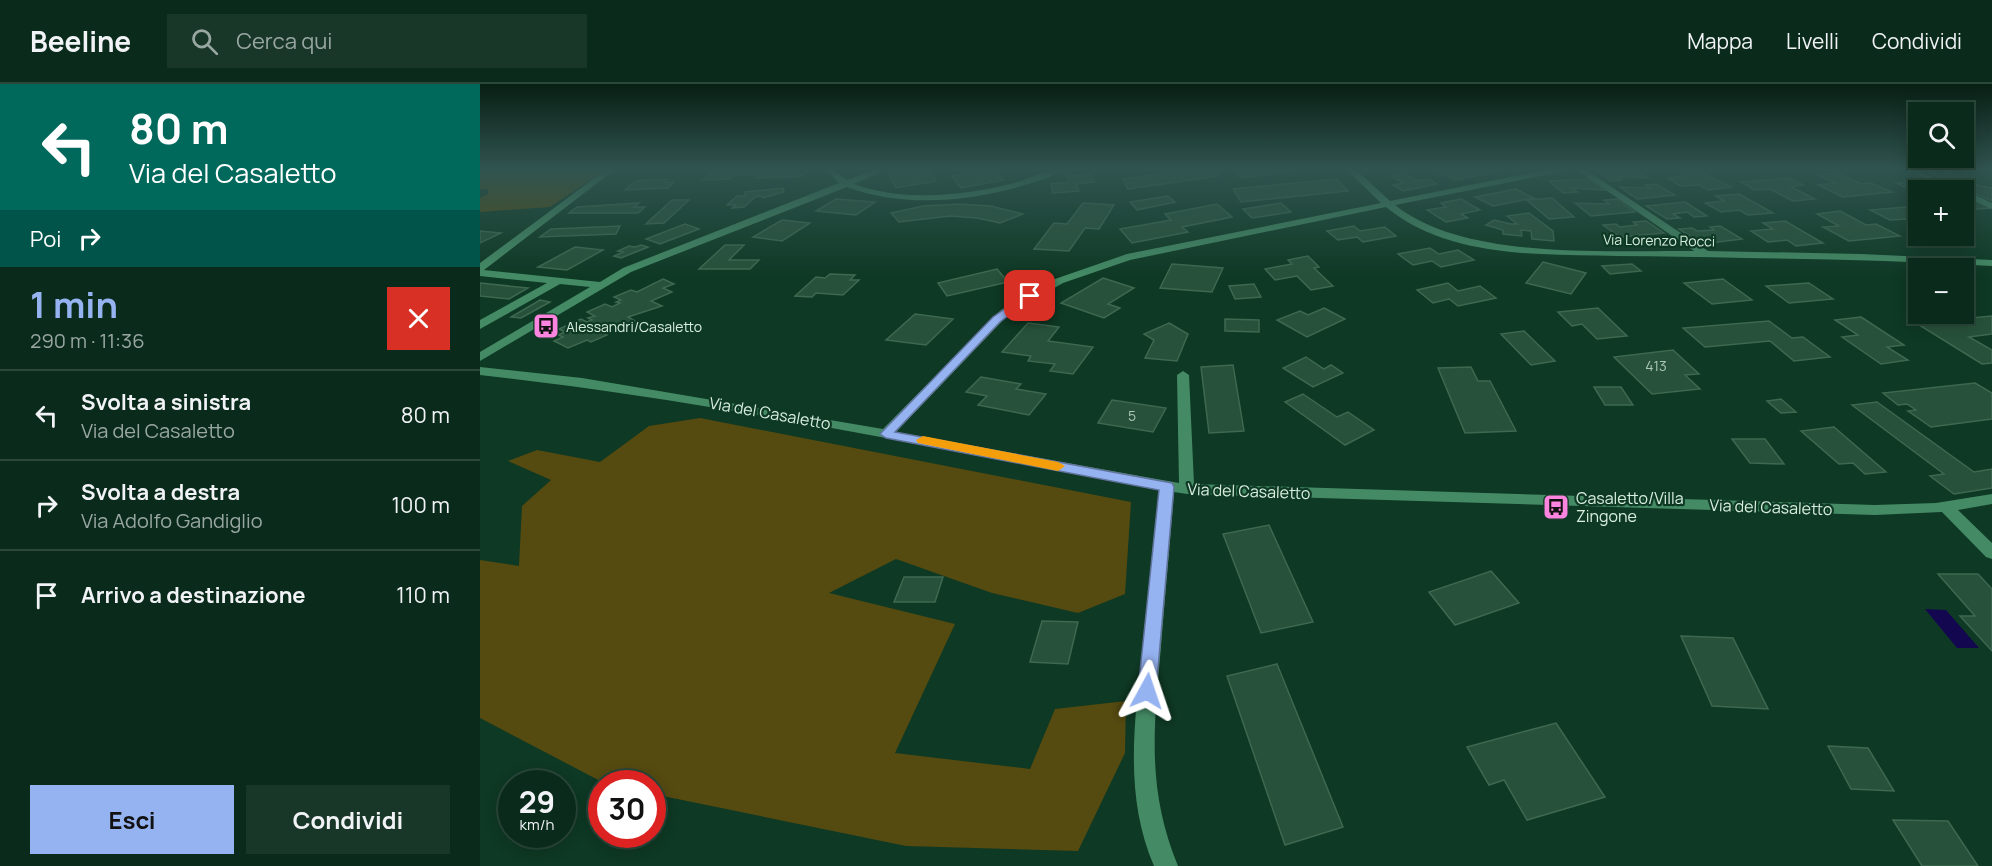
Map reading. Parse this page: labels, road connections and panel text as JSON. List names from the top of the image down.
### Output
{
  "streets": {
    "street": ["Via Lorenzo Rocci", "Via del Casaletto"]
  },
  "places": {
    "bus stop": ["Alessandri/Casaletto", "Casaletto/Villa Zingone"]
  },
  "house_numbers": ["413", "5"],
  "page": {
    "header": "Beeline",
    "search": "Cerca qui",
    "nav": ["Mappa", "Livelli", "Condividi"],
    "turn": ["80 m", "Via del Casaletto"],
    "map_buttons": ["+", "−"],
    "then": "Poi",
    "heading": ["1 min", "290 m · 11:36"],
    "list": [
      {
        "name": "Svolta a sinistra",
        "note": "Via del Casaletto",
        "value": "80 m"
      },
      {
        "name": "Svolta a destra",
        "note": "Via Adolfo Gandiglio",
        "value": "100 m"
      },
      {
        "name": "Arrivo a destinazione",
        "value": "110 m"
      }
    ],
    "speed": "29 km/h",
    "limit": "30",
    "buttons": ["Esci", "Condividi"]
  }
}
